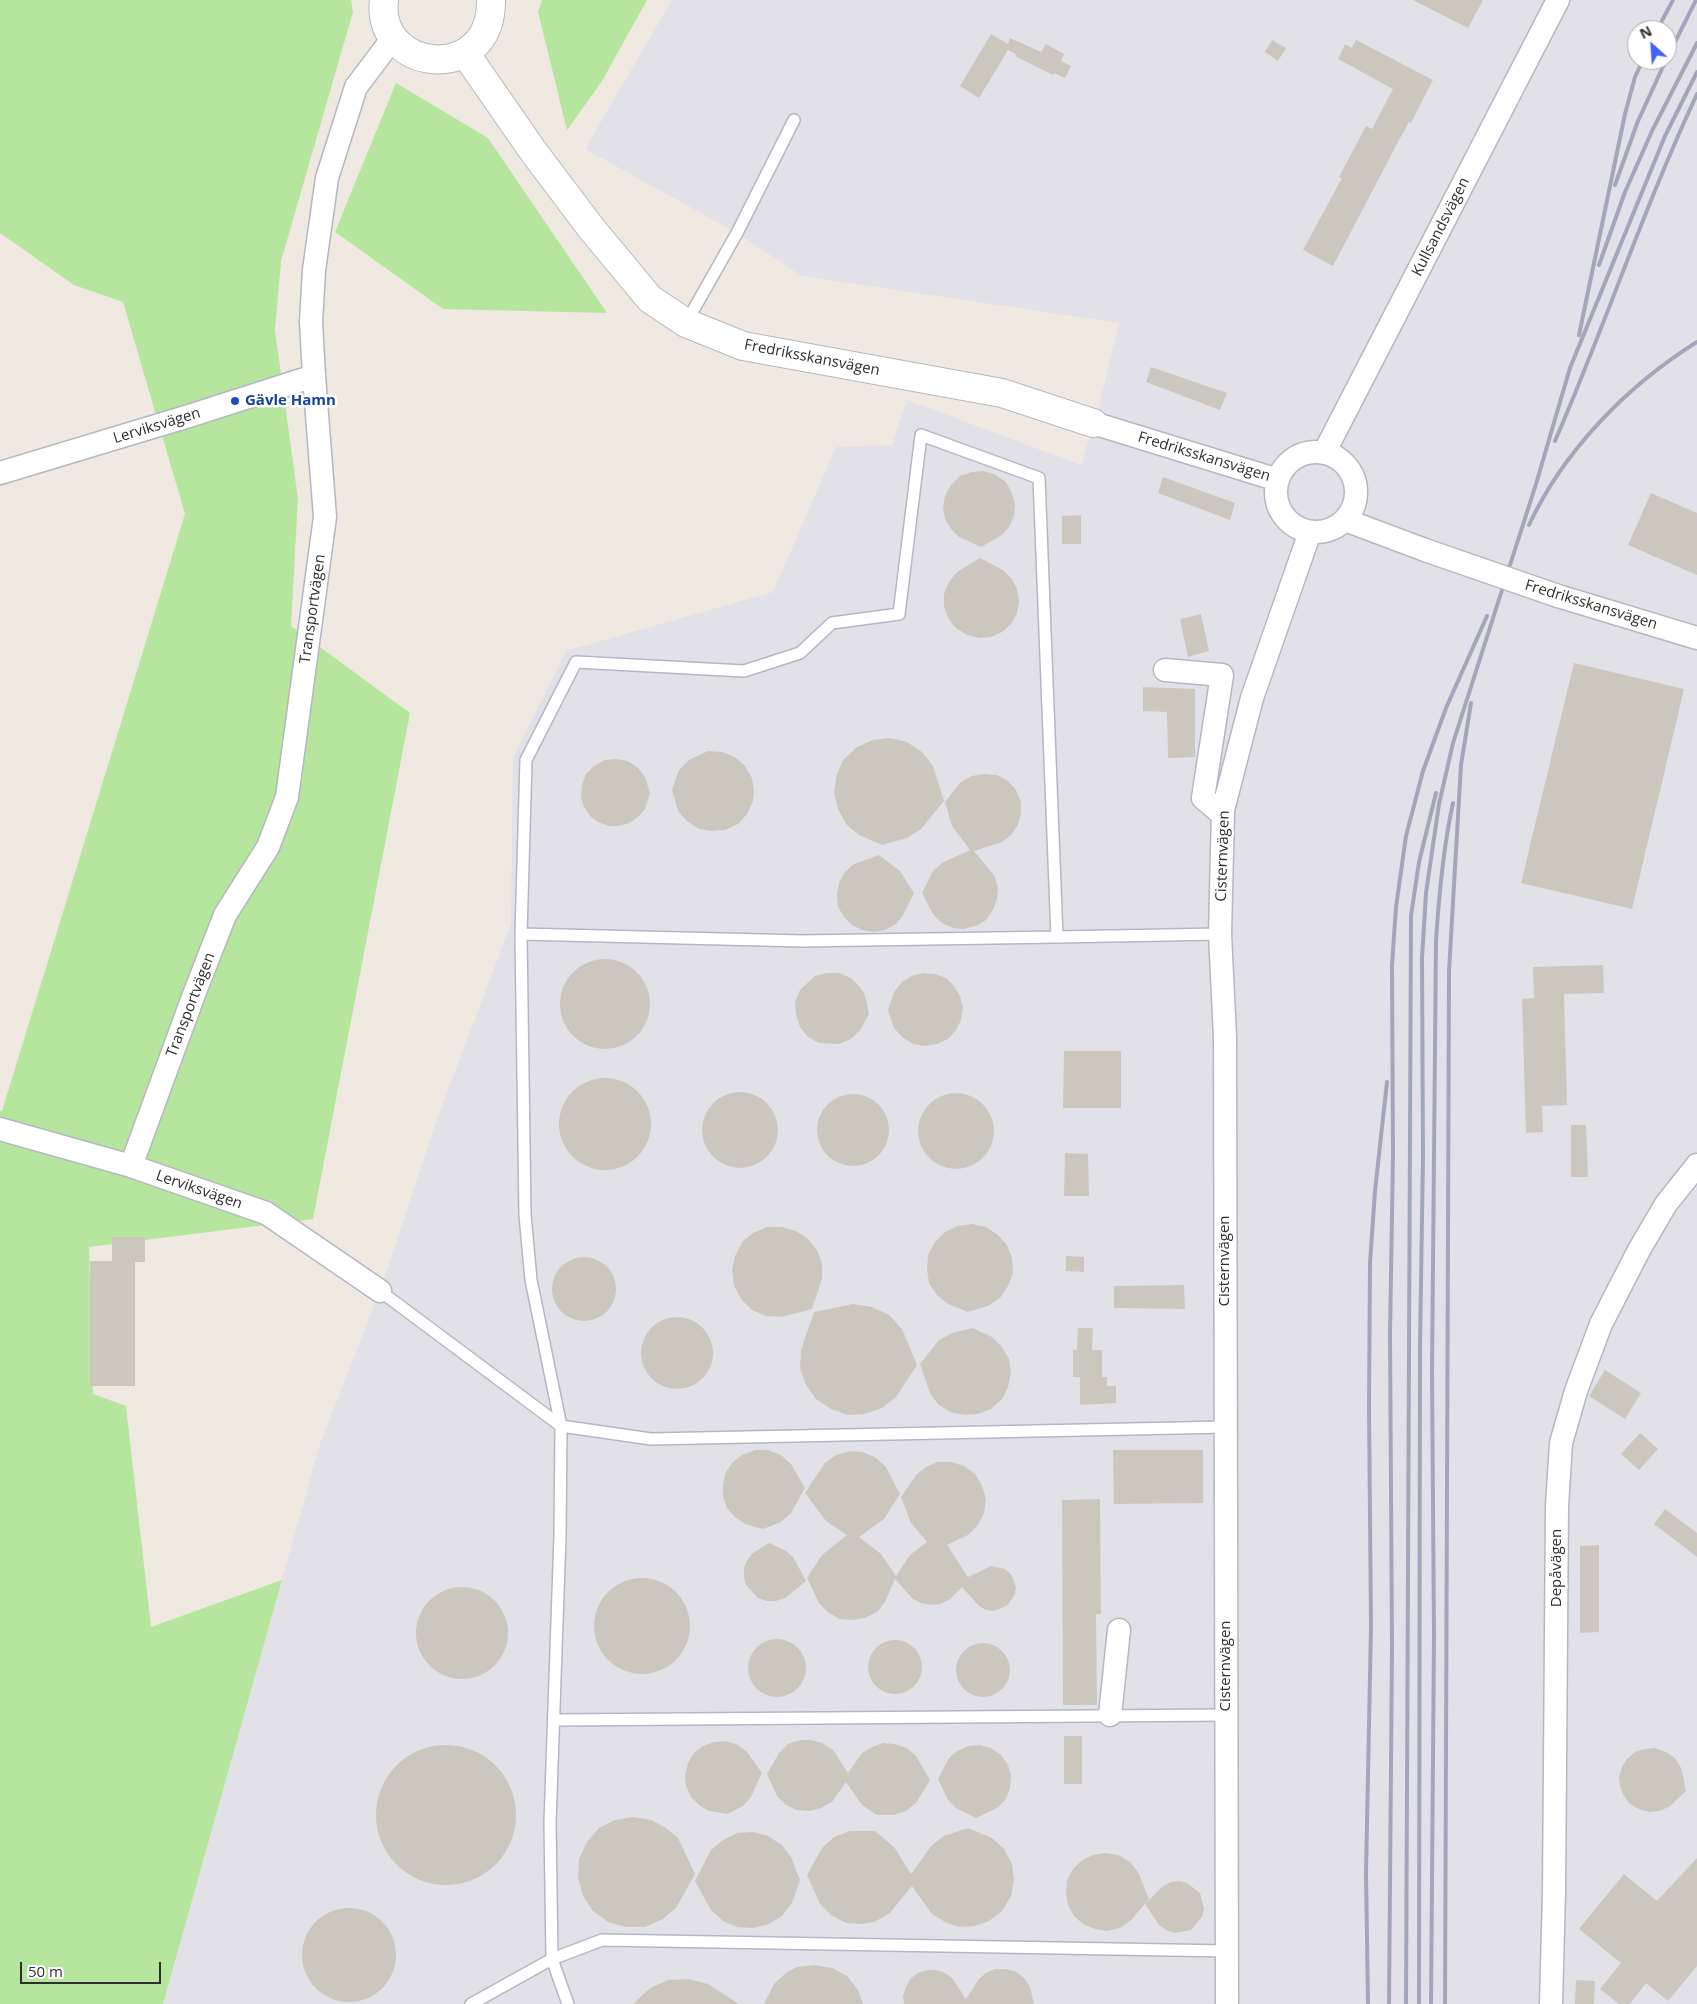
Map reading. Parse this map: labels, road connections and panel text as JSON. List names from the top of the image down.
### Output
{
  "streets": {
    "main road": ["Fredriksskansvägen"],
    "street": [
      "Kullsandsvägen",
      "Lerviksvägen",
      "Transportvägen",
      "Cisternvägen",
      "Depåvägen"
    ]
  },
  "crossings": [
    ["Kullsandsvägen", "Fredriksskansvägen"],
    ["Kullsandsvägen", "Cisternvägen"],
    ["Fredriksskansvägen", "Cisternvägen"],
    ["Lerviksvägen", "Transportvägen"]
  ],
  "places": ["Gävle Hamn"],
  "scale_bar": "50 m",
  "north": "top left"
}
